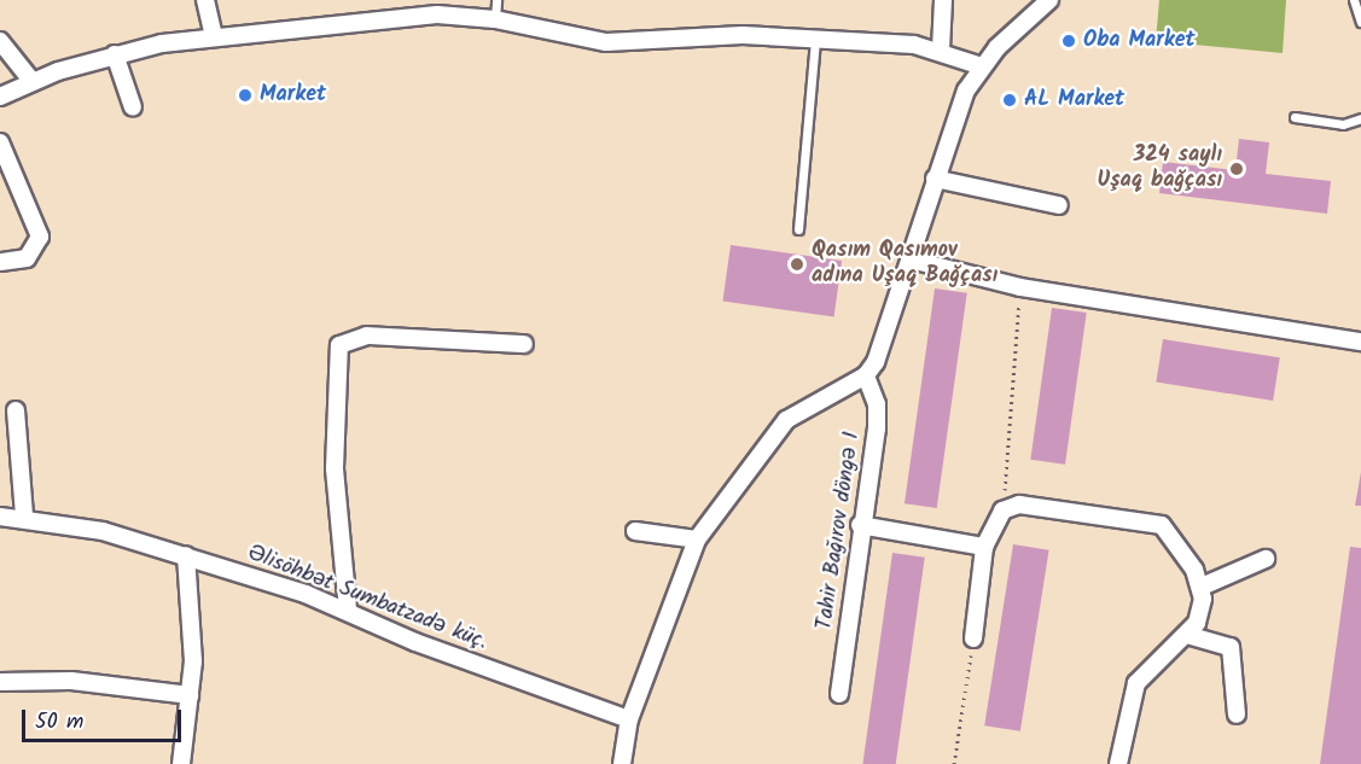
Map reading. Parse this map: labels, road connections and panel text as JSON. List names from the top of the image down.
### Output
{
  "streets": {
    "street": ["Tahir Bağırov döngə 1", "Əlisöhbət Sumbatzadə küç."]
  },
  "places": [
    "Oba Market",
    "Market",
    "AL Market",
    "324 saylı Uşaq bağçası",
    "Qasım Qasımov adına Uşaq Bağçası"
  ],
  "scale_bar": "50 m"
}
